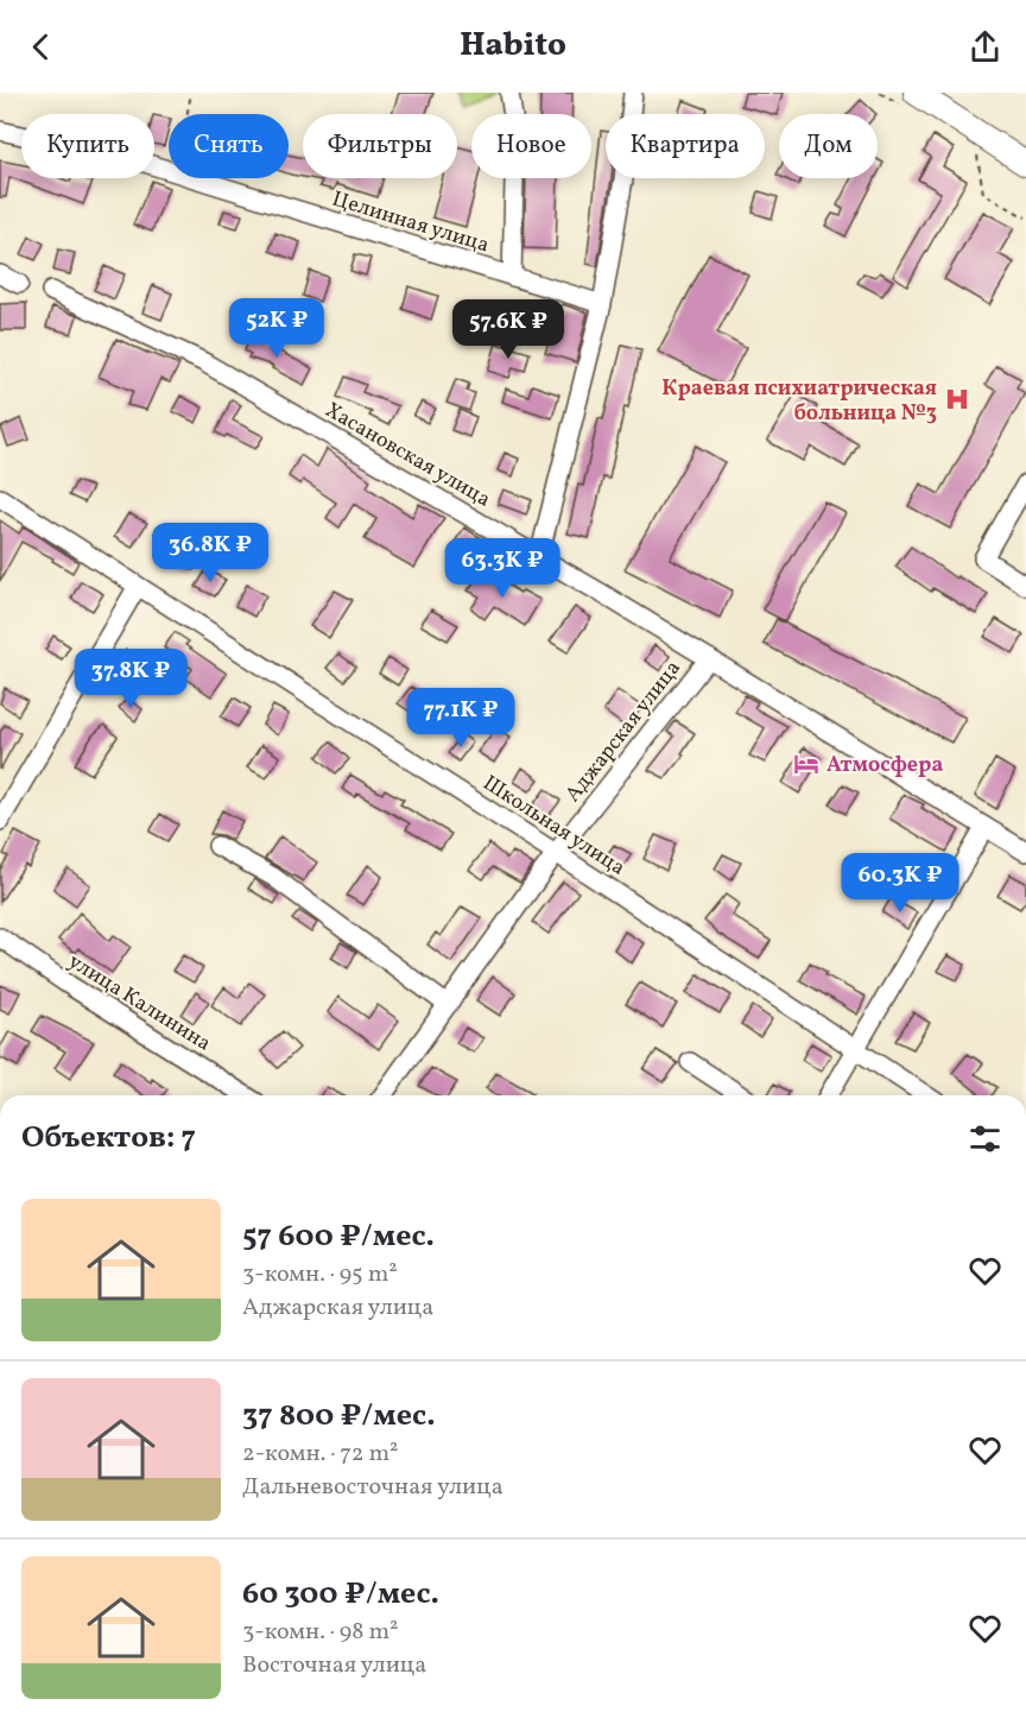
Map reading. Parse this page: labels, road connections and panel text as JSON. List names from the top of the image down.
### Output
{
  "streets": {
    "street": [
      "Целинная улица",
      "Хасановская улица",
      "Аджарская улица",
      "Школьная улица",
      "улица Калинина"
    ]
  },
  "crossings": [
    ["Хасановская улица", "Аджарская улица"],
    ["Аджарская улица", "Школьная улица"]
  ],
  "places": {
    "hospital": ["Краевая психиатрическая больница №3"],
    "hotel": ["Атмосфера"]
  },
  "page": {
    "header": "Habito",
    "chip": [
      "Купить",
      "Снять",
      "Фильтры",
      "Новое",
      "Квартира",
      "Дом"
    ],
    "price": [
      "52K ₽",
      "57.6K ₽",
      "36.8K ₽",
      "63.3K ₽",
      "37.8K ₽",
      "77.1K ₽",
      "60.3K ₽"
    ],
    "heading": "Объектов: 7",
    "list": [
      {
        "name": "57 600 ₽/мес.",
        "note": "3-комн. · 95 m² · Аджарская улица"
      },
      {
        "name": "37 800 ₽/мес.",
        "note": "2-комн. · 72 m² · Дальневосточная улица"
      },
      {
        "name": "60 300 ₽/мес.",
        "note": "3-комн. · 98 m² · Восточная улица"
      }
    ]
  }
}
